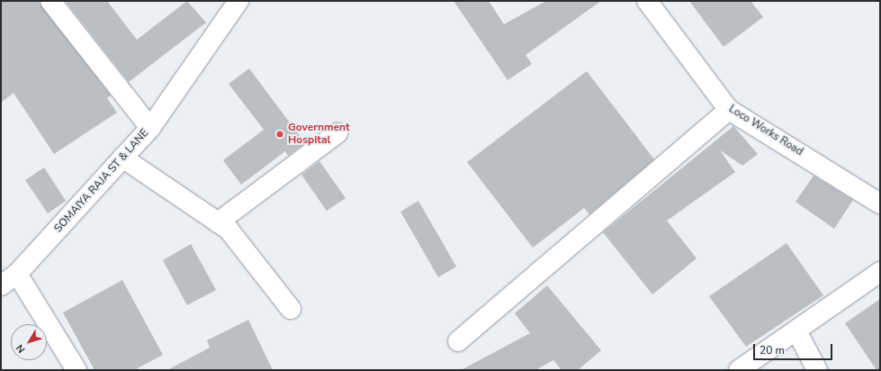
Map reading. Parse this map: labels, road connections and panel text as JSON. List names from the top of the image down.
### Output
{
  "streets": {
    "street": ["Loco Works Road", "SOMAIYA RAJA ST & LANE"]
  },
  "places": ["Government Hospital"],
  "scale_bar": "20 m",
  "north": "bottom left"
}
